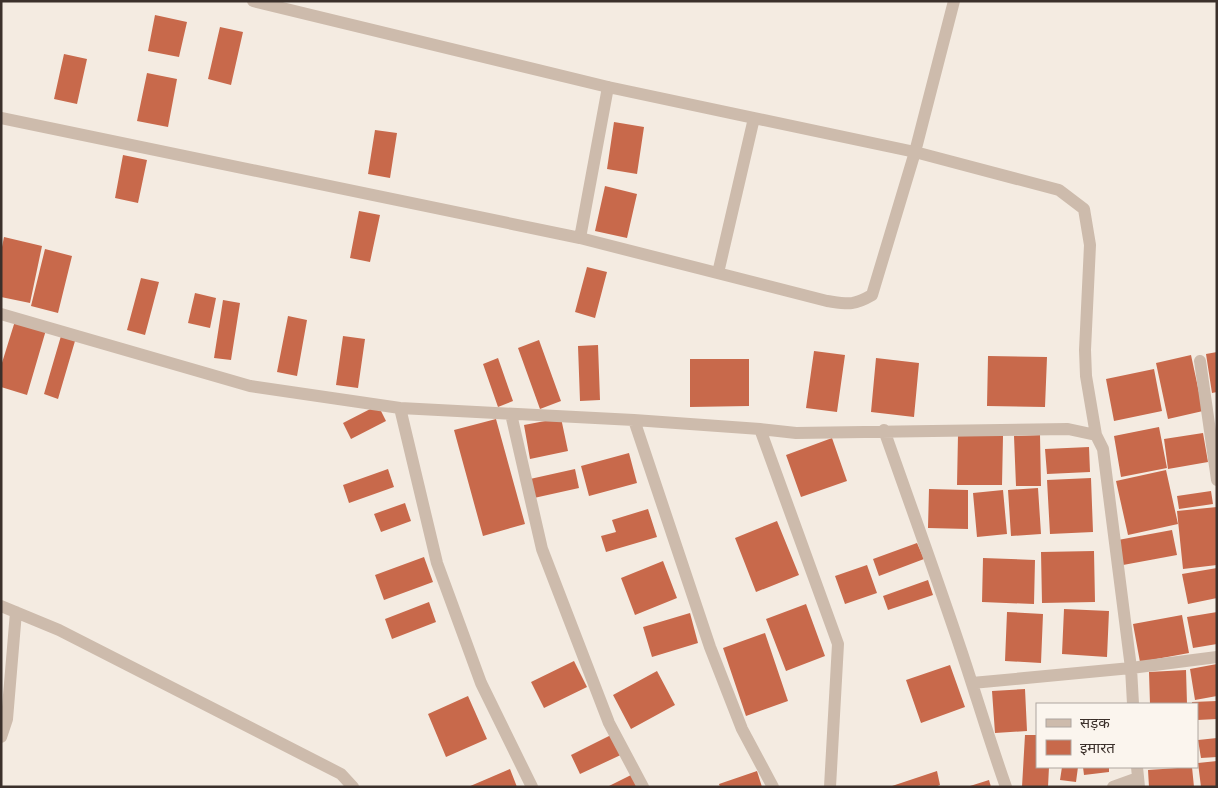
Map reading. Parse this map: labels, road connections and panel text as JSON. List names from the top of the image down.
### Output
{
  "legend": ["सड़क", "इमारत"]
}
